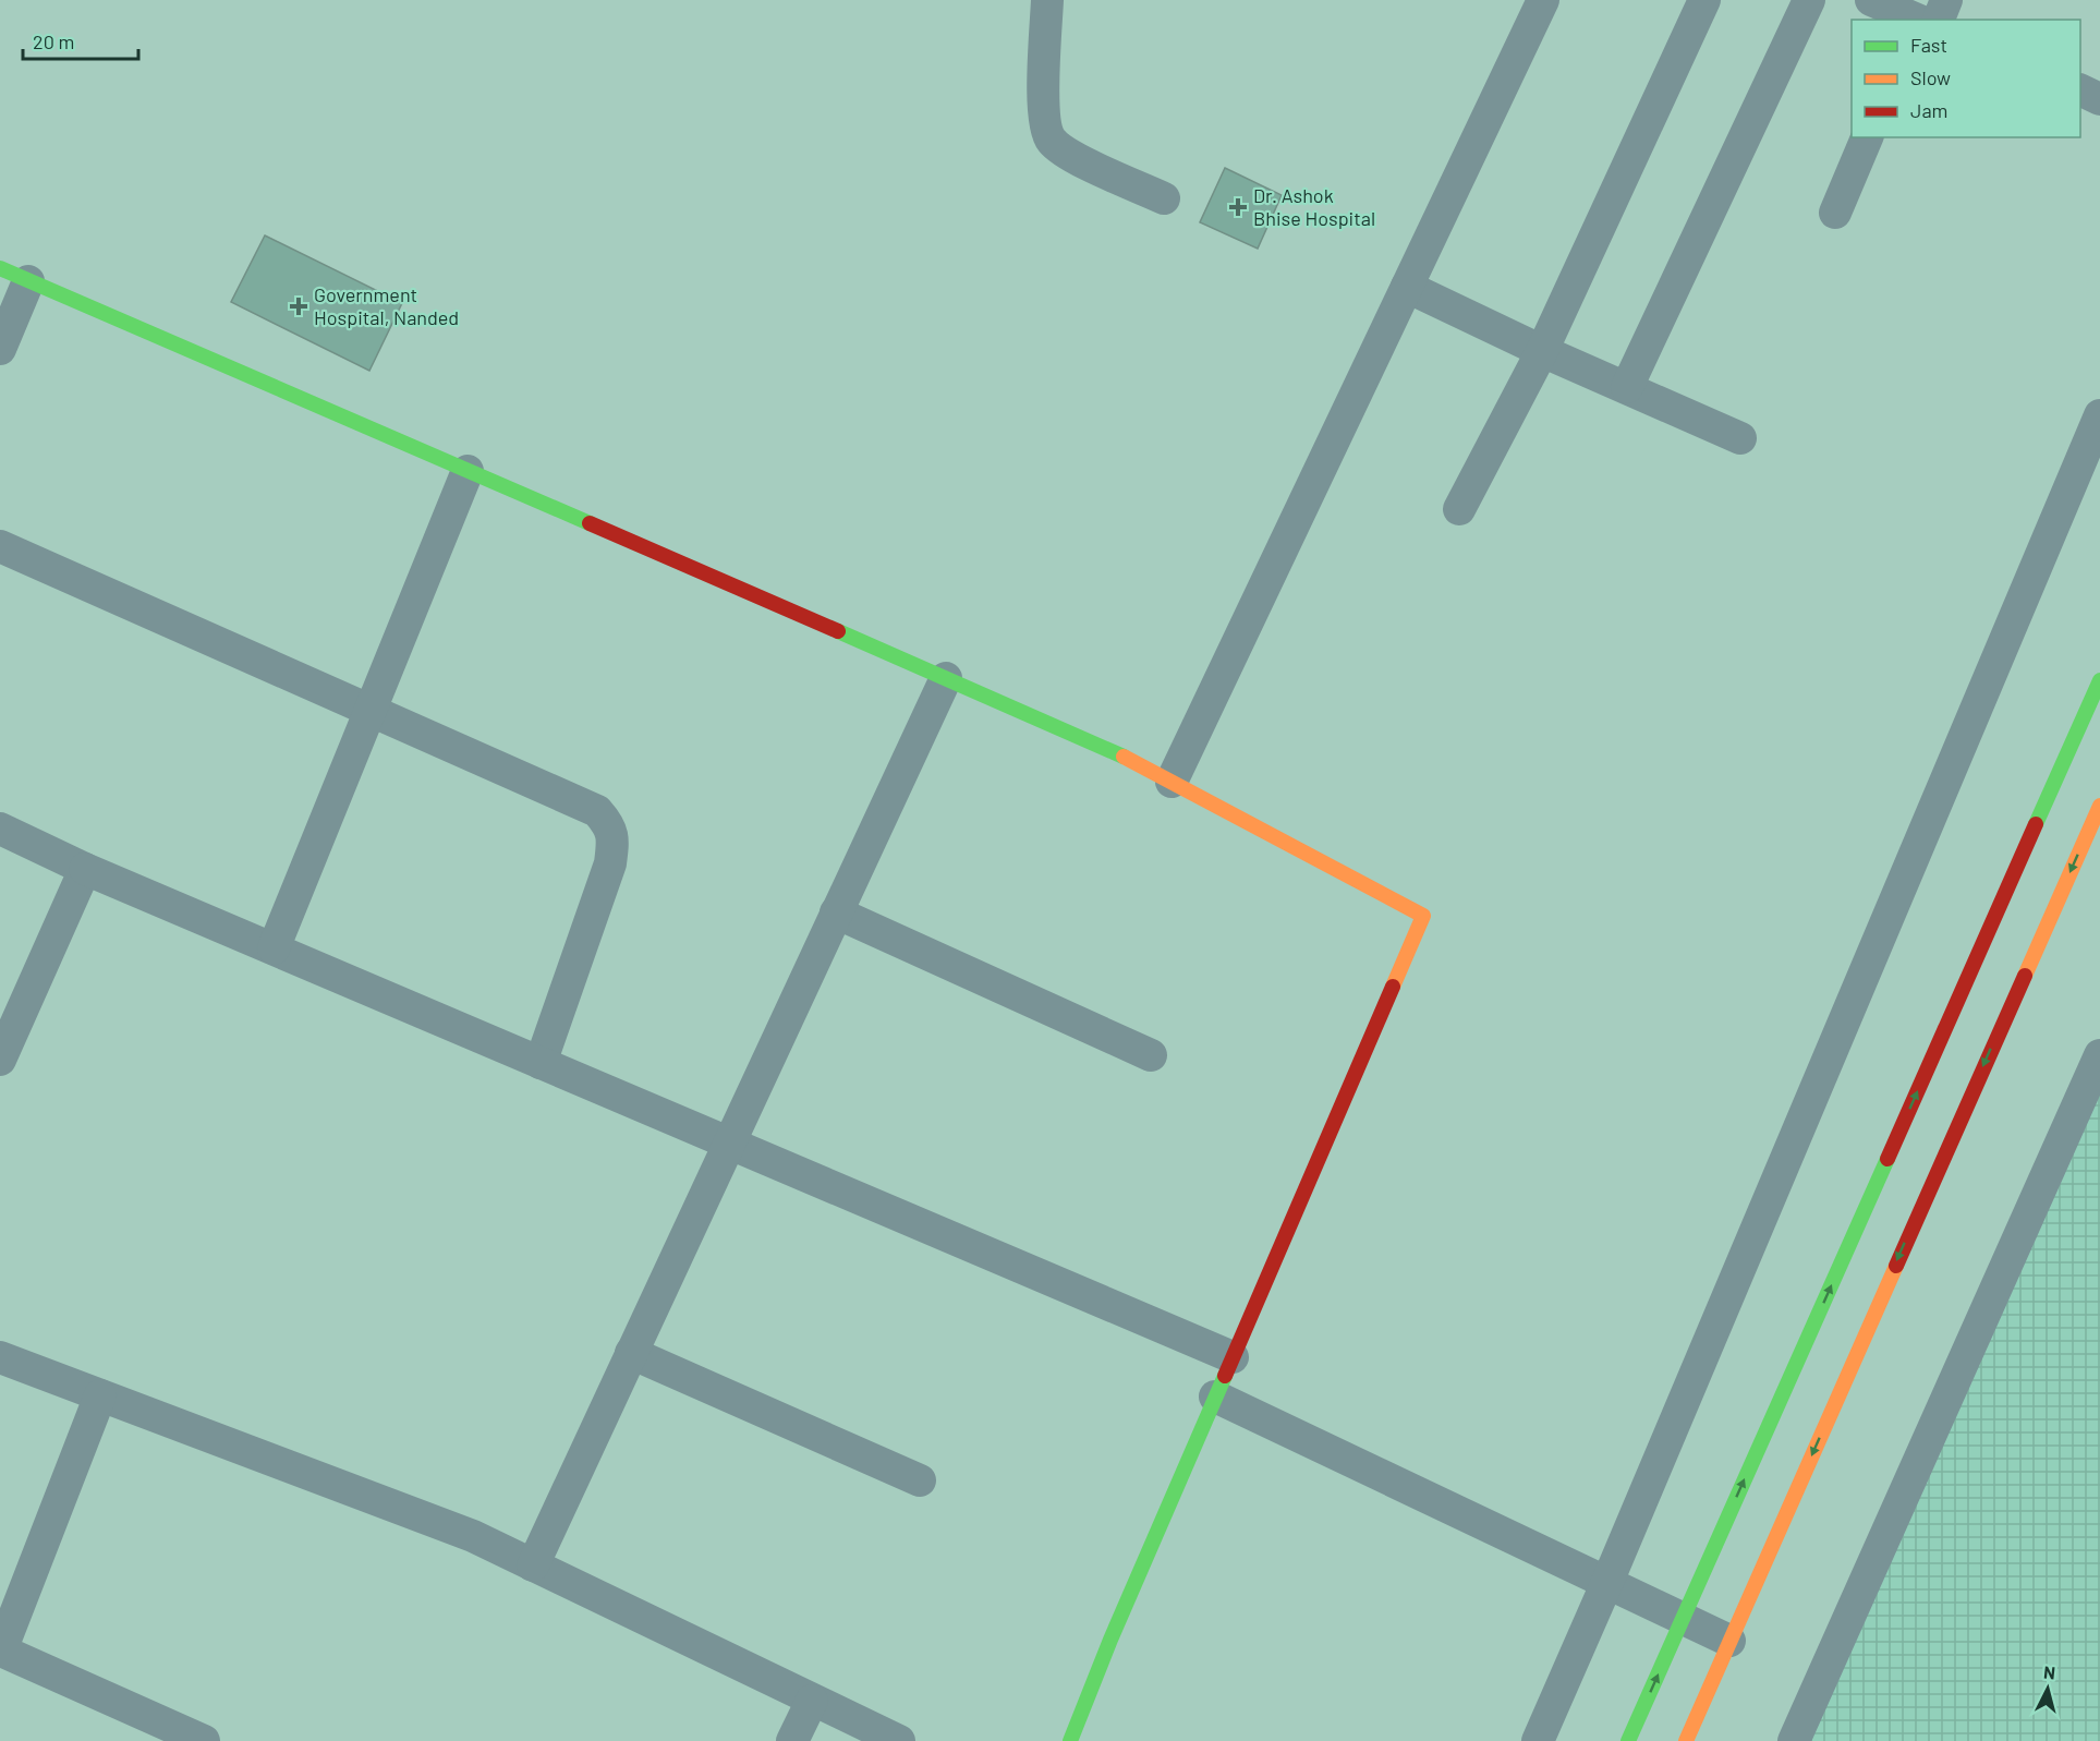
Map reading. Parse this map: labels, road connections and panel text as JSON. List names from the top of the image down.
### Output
{
  "places": {
    "health": ["Dr. Ashok Bhise Hospital", "Government Hospital, Nanded"]
  },
  "legend": ["Fast", "Slow", "Jam"],
  "scale_bar": "20 m",
  "north": "top"
}
